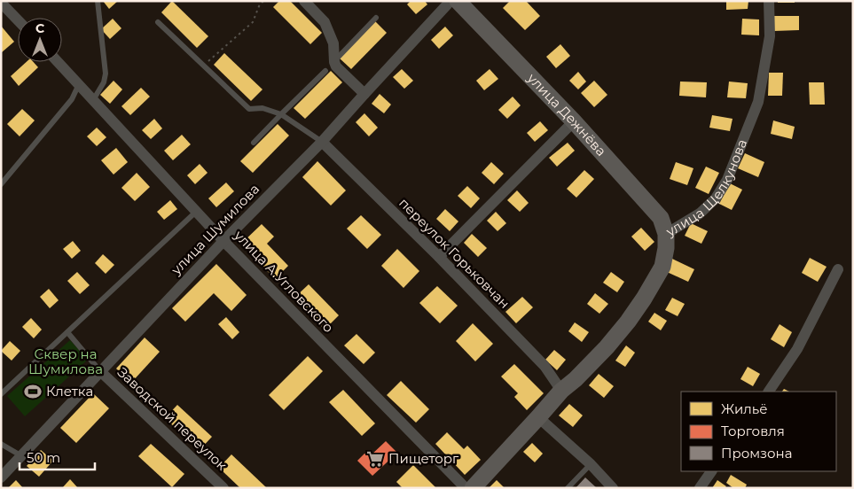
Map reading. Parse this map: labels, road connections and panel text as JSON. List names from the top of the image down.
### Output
{
  "streets": {
    "main road": ["улица Дежнёва", "улица Щелкунова"],
    "street": [
      "улица Шумилова",
      "переулок Горьковчан",
      "улица А.Угловского",
      "Заводской переулок"
    ]
  },
  "crossings": [
    ["улица Дежнёва", "улица Щелкунова"],
    ["улица Щелкунова", "переулок Горьковчан"],
    ["улица Шумилова", "переулок Горьковчан"],
    ["улица Шумилова", "улица А.Угловского"],
    ["улица Шумилова", "Заводской переулок"]
  ],
  "parks": ["Сквер на Шумилова"],
  "places": {
    "sports": ["Клетка"],
    "supermarket": ["Пищеторг"]
  },
  "legend": ["Жильё", "Торговля", "Промзона"],
  "scale_bar": "50 m",
  "north": "top"
}
